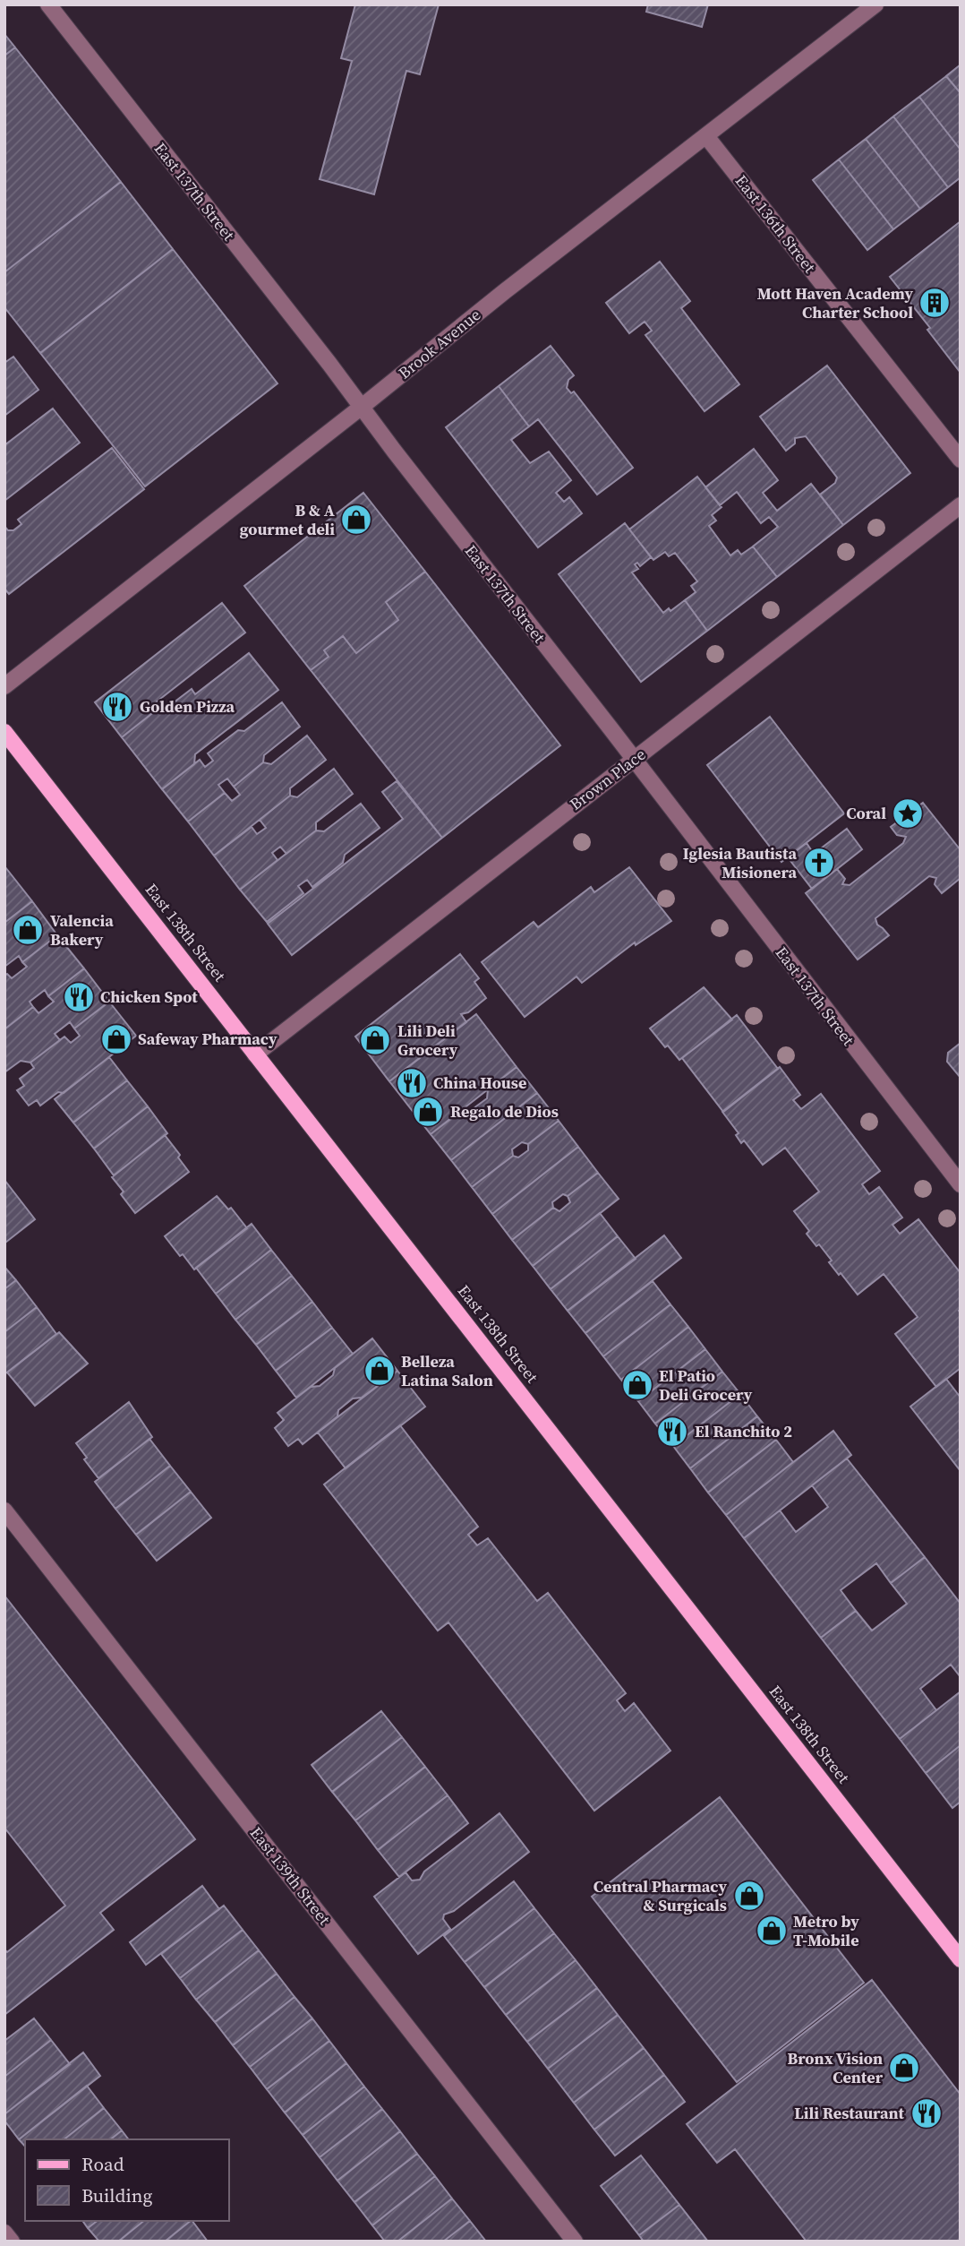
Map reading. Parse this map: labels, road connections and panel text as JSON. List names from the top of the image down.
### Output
{
  "streets": {
    "main road": ["East 138th Street"],
    "street": [
      "East 137th Street",
      "East 136th Street",
      "Brook Avenue",
      "Brown Place",
      "East 139th Street"
    ]
  },
  "crossings": [
    ["East 137th Street", "Brook Avenue"],
    ["East 137th Street", "Brown Place"],
    ["East 136th Street", "Brook Avenue"],
    ["Brown Place", "East 138th Street"]
  ],
  "places": {
    "building": ["Mott Haven Academy Charter School"],
    "shop": [
      "B & A gourmet deli",
      "Valencia Bakery",
      "Safeway Pharmacy",
      "Lili Deli Grocery",
      "Regalo de Dios",
      "Belleza Latina Salon",
      "El Patio Deli Grocery",
      "Central Pharmacy & Surgicals",
      "Metro by T-Mobile",
      "Bronx Vision Center"
    ],
    "restaurant": [
      "Golden Pizza",
      "Chicken Spot",
      "China House",
      "El Ranchito 2",
      "Lili Restaurant"
    ],
    "place": ["Coral"],
    "church": ["Iglesia Bautista Misionera"]
  },
  "legend": ["Road", "Building"]
}
